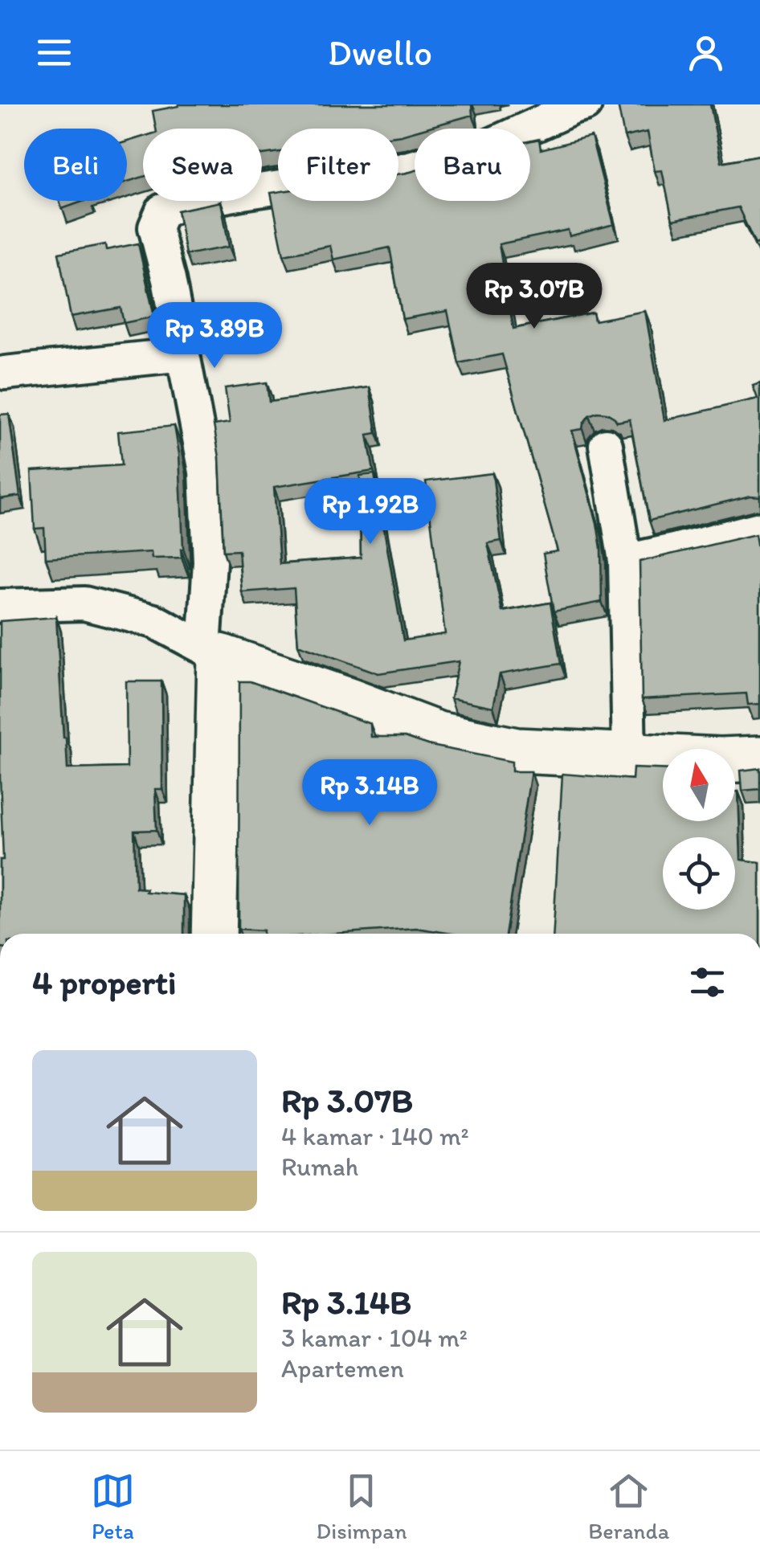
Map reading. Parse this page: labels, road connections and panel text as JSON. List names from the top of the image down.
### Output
{
  "north": "top",
  "page": {
    "header": "Dwello",
    "chip": [
      "Beli",
      "Sewa",
      "Filter",
      "Baru"
    ],
    "price": [
      "Rp 3.07B",
      "Rp 3.89B",
      "Rp 1.92B",
      "Rp 3.14B"
    ],
    "heading": "4 properti",
    "list": [
      {
        "name": "Rp 3.07B",
        "note": "4 kamar · 140 m² · Rumah"
      },
      {
        "name": "Rp 3.14B",
        "note": "3 kamar · 104 m² · Apartemen"
      }
    ],
    "tabs": ["Peta", "Disimpan", "Beranda"]
  }
}
